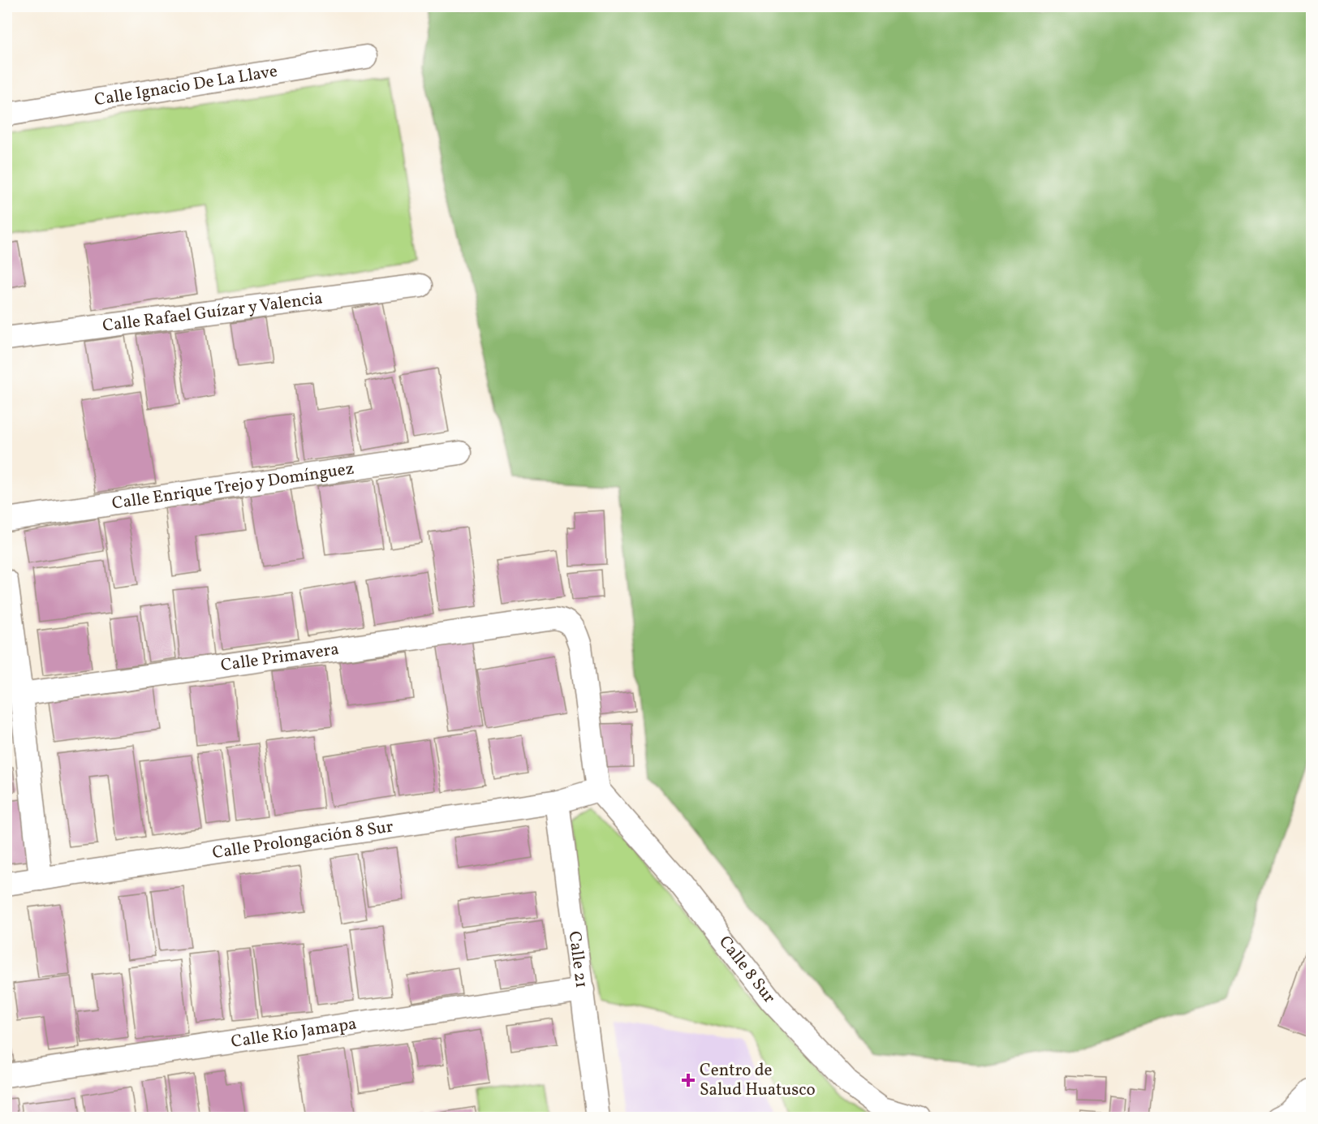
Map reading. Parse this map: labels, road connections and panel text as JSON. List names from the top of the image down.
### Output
{
  "streets": {
    "street": [
      "Calle Ignacio De La Llave",
      "Calle Rafael Guízar y Valencia",
      "Calle Enrique Trejo y Domínguez",
      "Calle Primavera",
      "Calle Prolongación 8 Sur",
      "Calle 21",
      "Calle 8 Sur",
      "Calle Río Jamapa"
    ]
  },
  "crossings": [
    ["Calle Primavera", "Calle Prolongación 8 Sur"],
    ["Calle Primavera", "Calle 8 Sur"],
    ["Calle Prolongación 8 Sur", "Calle 21"],
    ["Calle Prolongación 8 Sur", "Calle 8 Sur"],
    ["Calle 21", "Calle Río Jamapa"]
  ],
  "places": {
    "health": ["Centro de Salud Huatusco"]
  }
}
